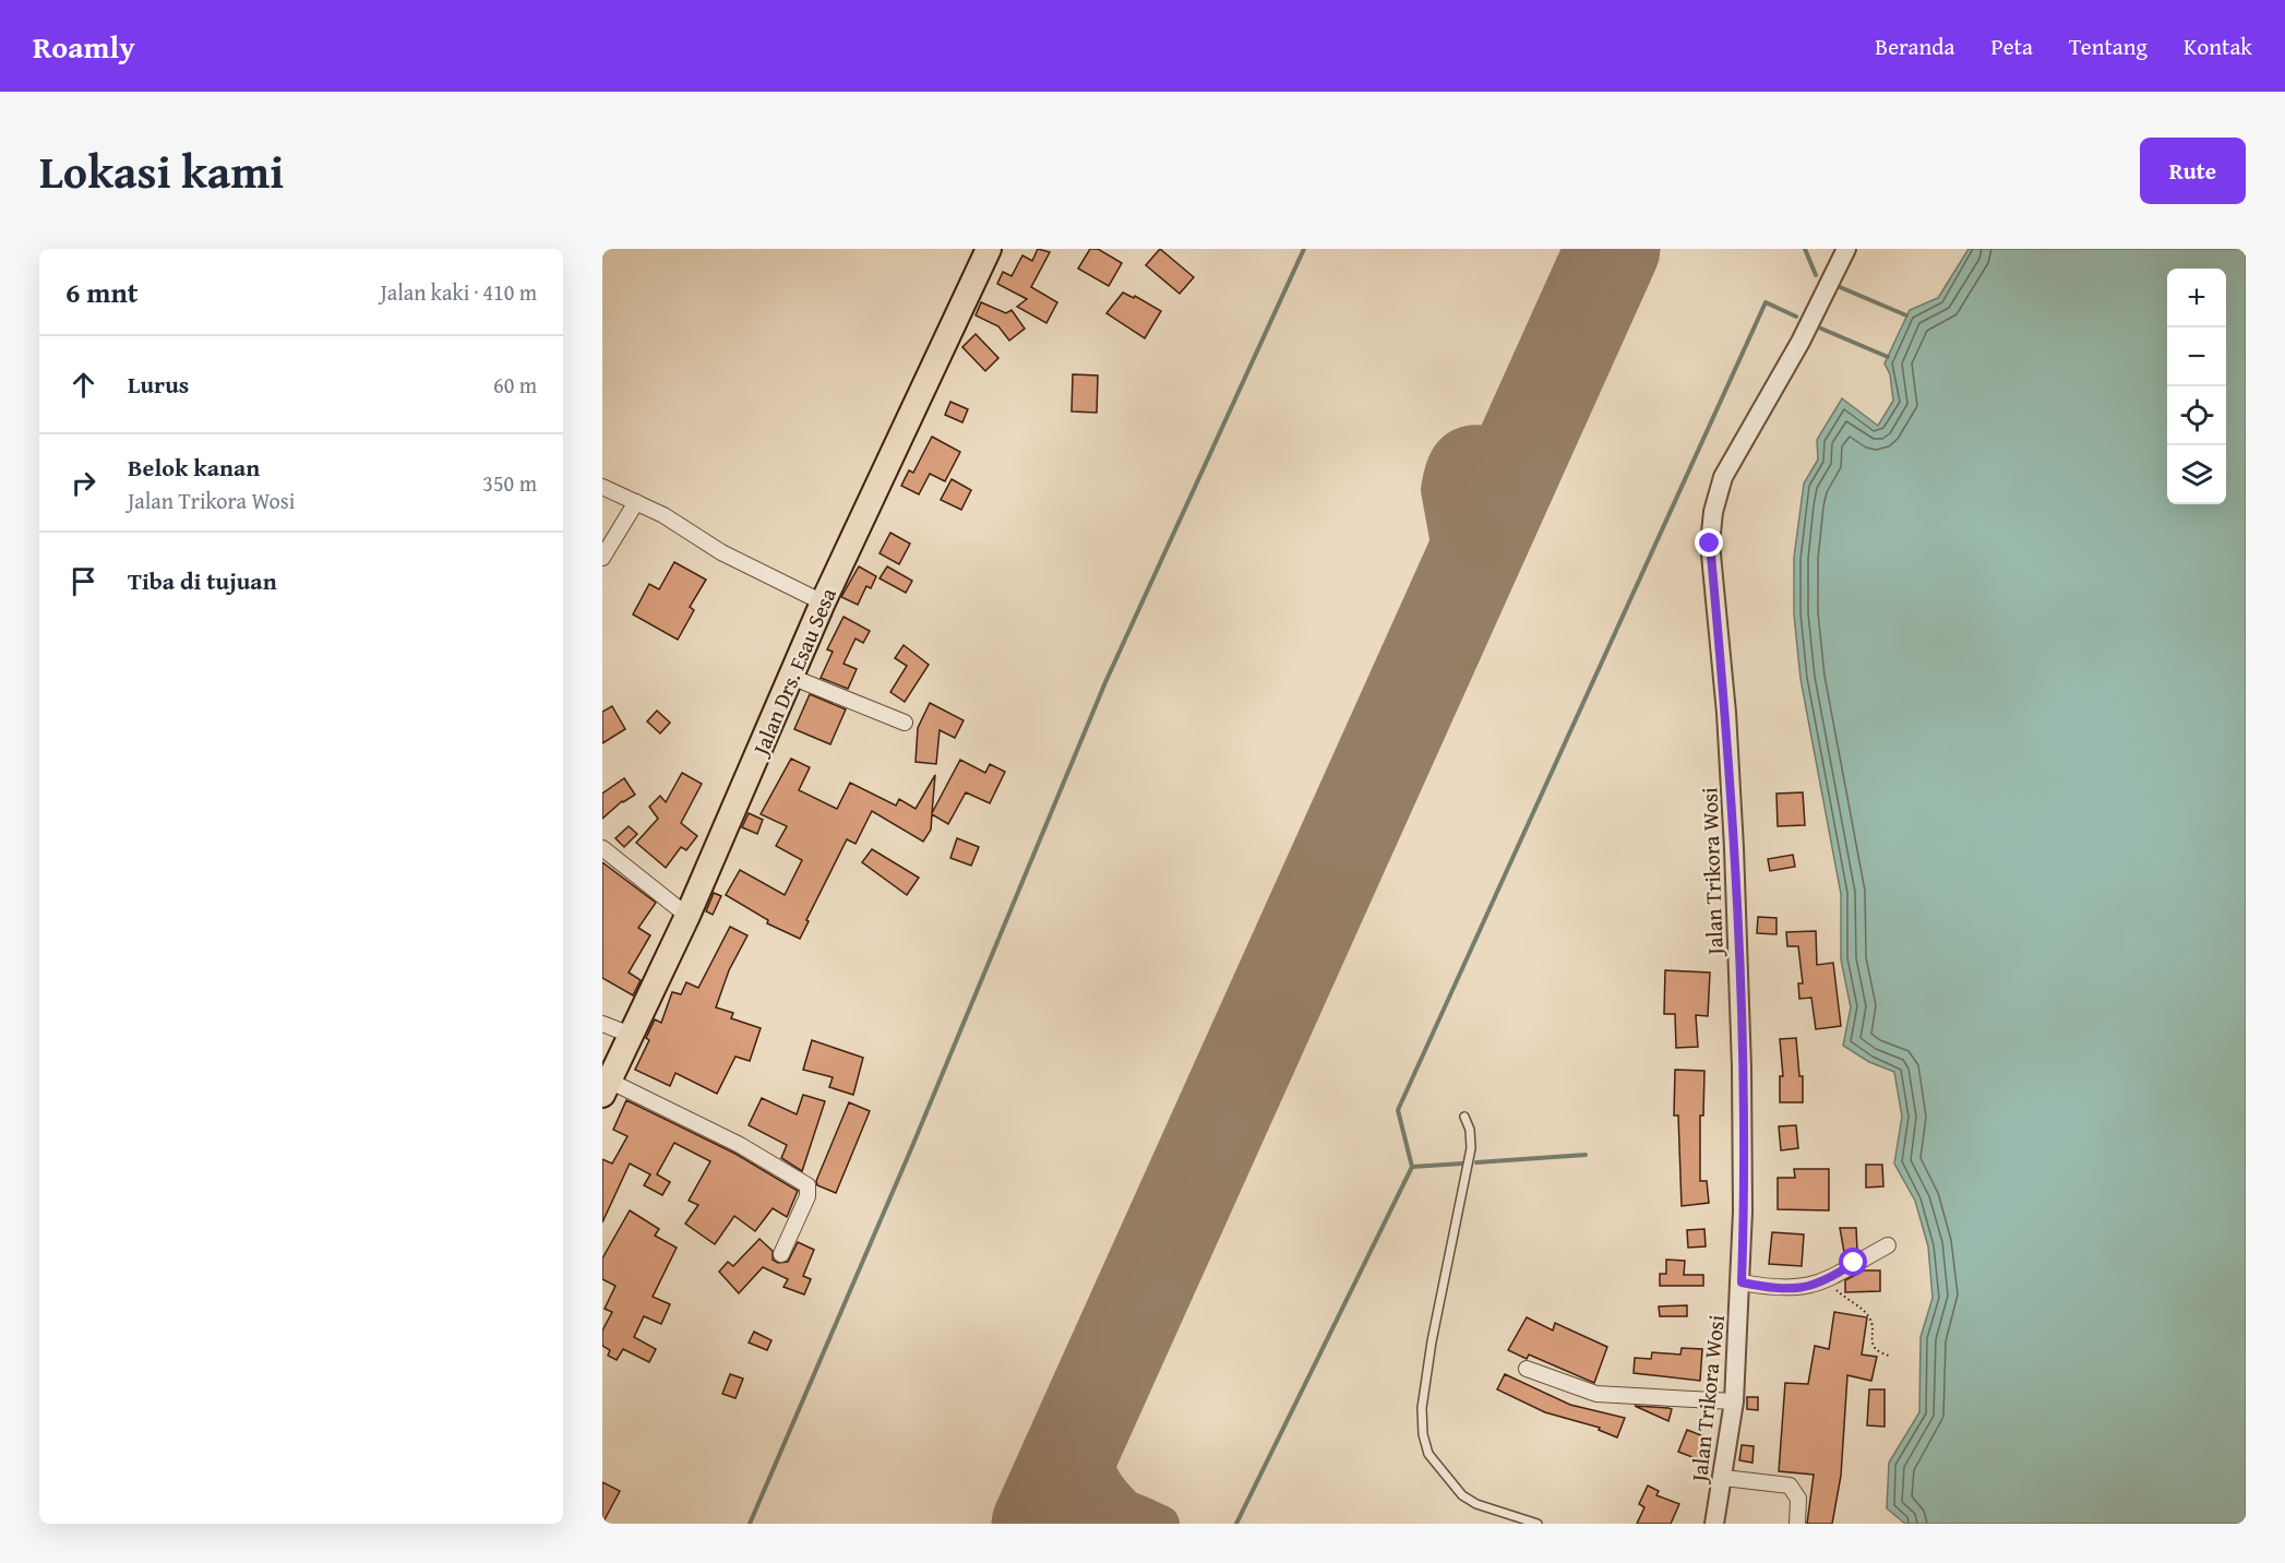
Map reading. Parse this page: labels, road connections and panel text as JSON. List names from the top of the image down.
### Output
{
  "streets": {
    "highway": ["Jalan Drs. Esau Sesa"],
    "street": ["Jalan Trikora Wosi"]
  },
  "page": {
    "header": "Roamly",
    "nav": [
      "Beranda",
      "Peta",
      "Tentang",
      "Kontak"
    ],
    "title": "Lokasi kami",
    "buttons": "Rute",
    "heading": ["6 mnt", "Jalan kaki · 410 m"],
    "map_buttons": ["+", "−"],
    "list": [
      ["Lurus", "60 m"],
      ["Belok kanan", "Jalan Trikora Wosi", "350 m"],
      "Tiba di tujuan"
    ]
  }
}
